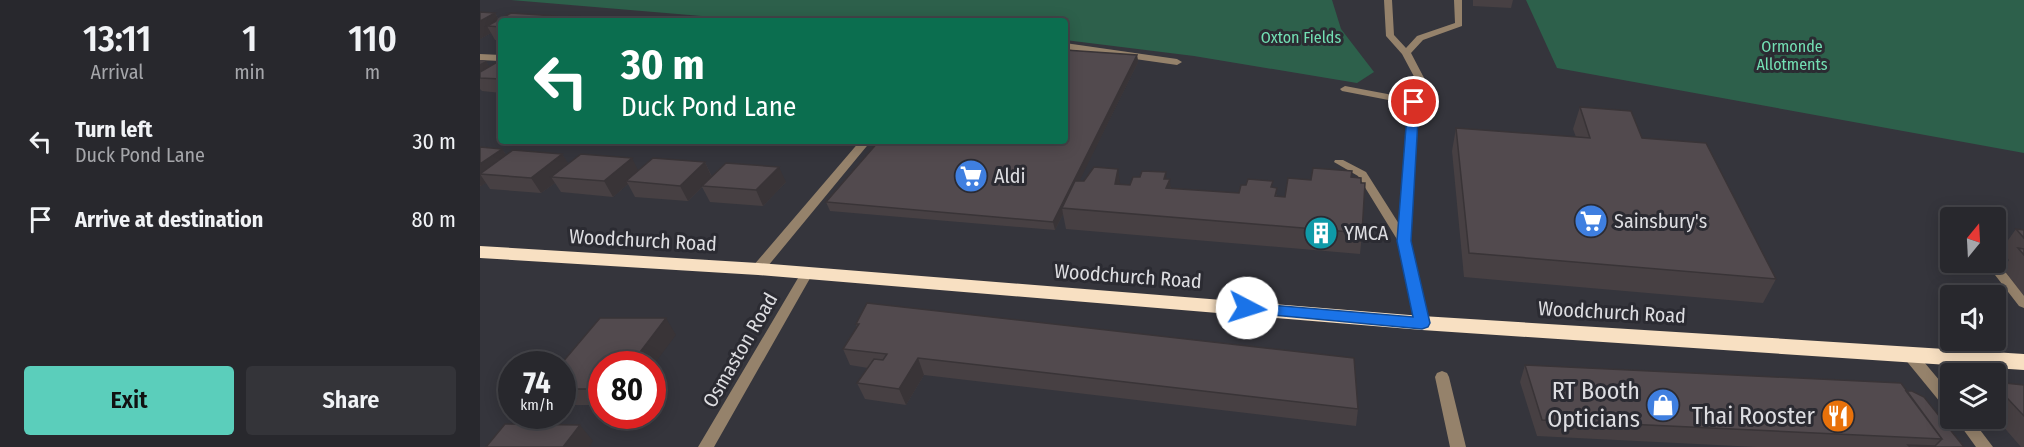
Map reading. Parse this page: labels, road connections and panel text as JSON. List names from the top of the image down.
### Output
{
  "streets": {
    "highway": ["Woodchurch Road"],
    "street": ["Osmaston Road"]
  },
  "crossings": [
    ["Woodchurch Road", "Osmaston Road"]
  ],
  "parks": ["Oxton Fields", "Ormonde Allotments"],
  "places": {
    "supermarket": ["Aldi", "Sainsbury's"],
    "building": ["YMCA"],
    "shop": ["RT Booth Opticians"],
    "restaurant": ["Thai Rooster"]
  },
  "north": "top",
  "page": {
    "eta": [
      "13:11",
      "Arrival",
      "1",
      "min",
      "110",
      "m"
    ],
    "turn": ["30 m", "Duck Pond Lane"],
    "list": [
      {
        "name": "Turn left",
        "note": "Duck Pond Lane",
        "value": "30 m"
      },
      {
        "name": "Arrive at destination",
        "value": "80 m"
      }
    ],
    "speed": "74 km/h",
    "limit": "80",
    "buttons": ["Exit", "Share"]
  }
}
